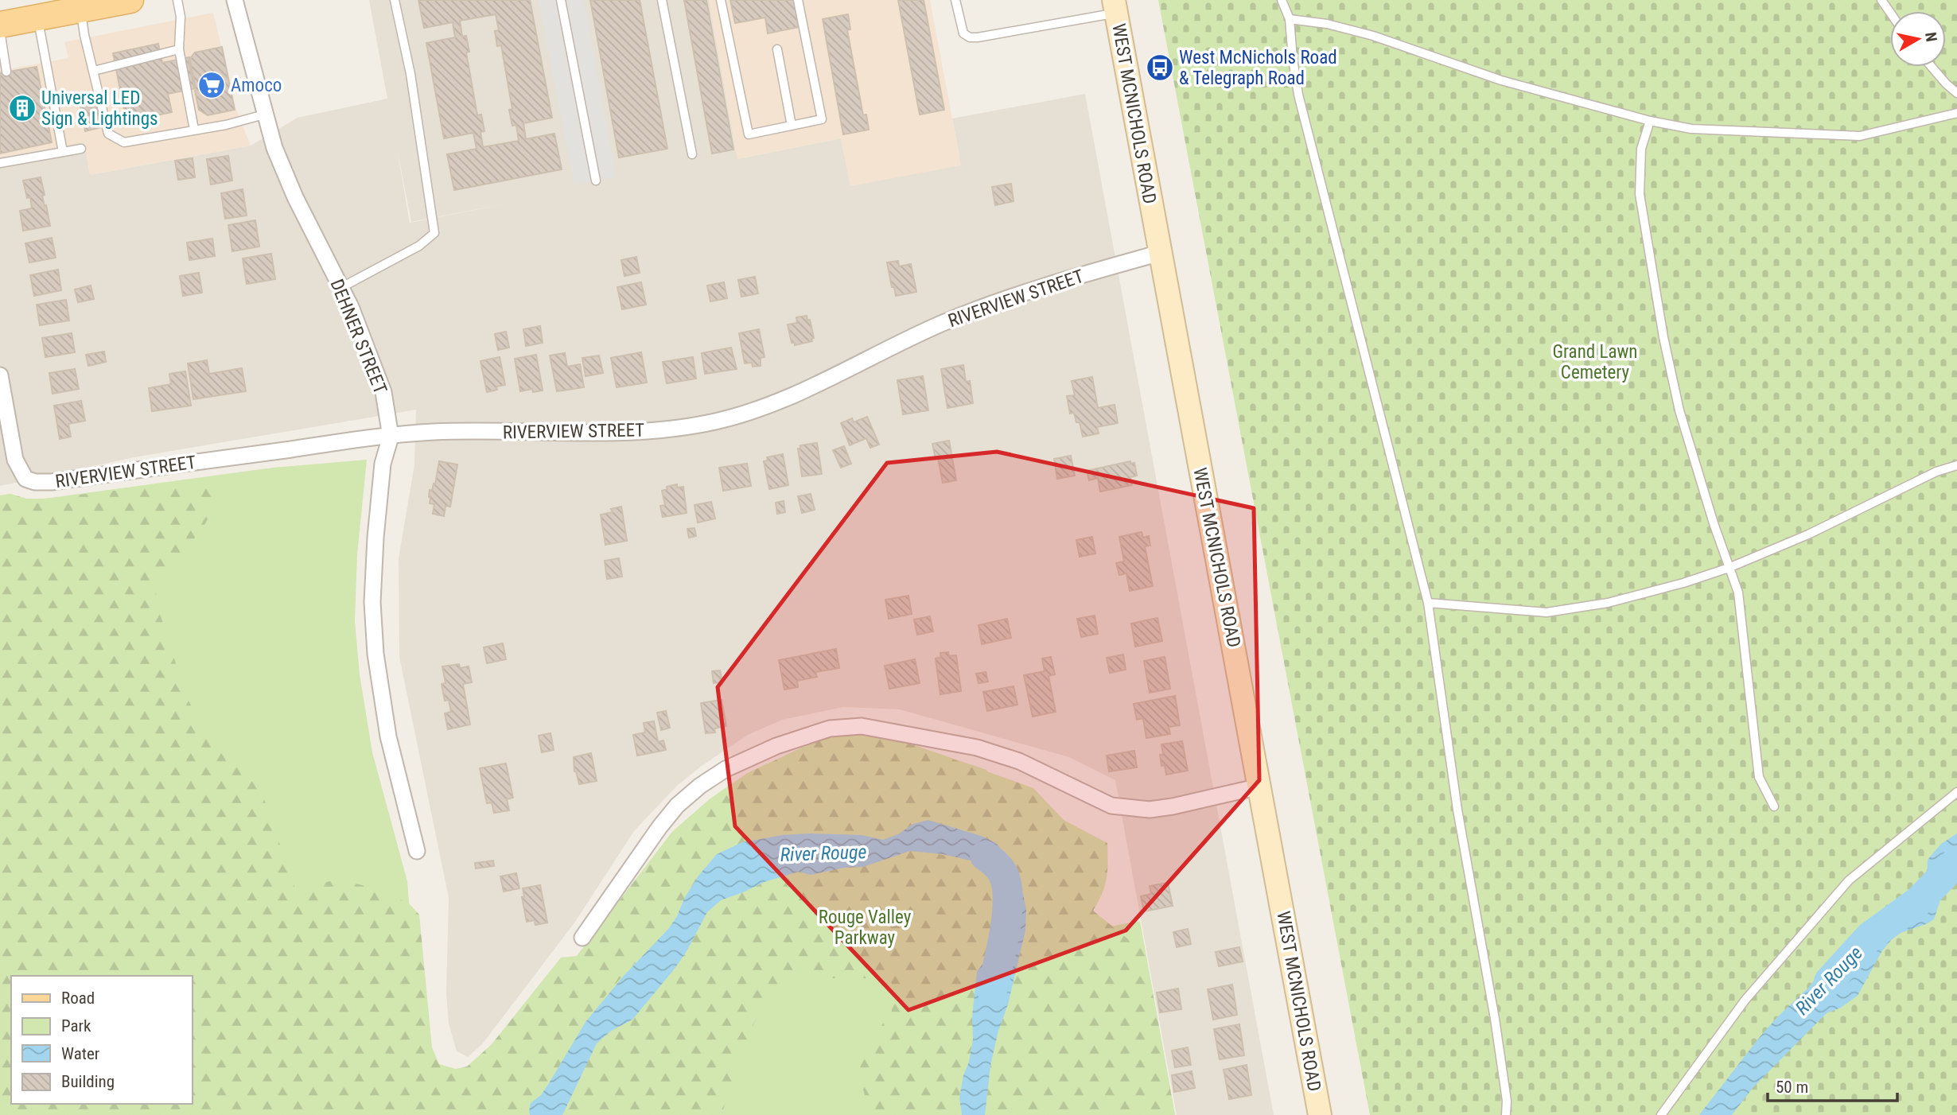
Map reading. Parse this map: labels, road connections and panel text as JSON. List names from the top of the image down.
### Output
{
  "streets": {
    "main road": ["WEST MCNICHOLS ROAD"],
    "street": ["RIVERVIEW STREET", "DEHNER STREET"]
  },
  "crossings": [
    ["WEST MCNICHOLS ROAD", "RIVERVIEW STREET"],
    ["RIVERVIEW STREET", "DEHNER STREET"]
  ],
  "water": ["River Rouge"],
  "parks": ["Grand Lawn Cemetery", "Rouge Valley Parkway"],
  "places": {
    "bus stop": ["West McNichols Road & Telegraph Road"],
    "supermarket": ["Amoco"],
    "building": ["Universal LED Sign & Lightings"]
  },
  "legend": [
    "Road",
    "Park",
    "Water",
    "Building"
  ],
  "scale_bar": "50 m",
  "north": "right"
}
